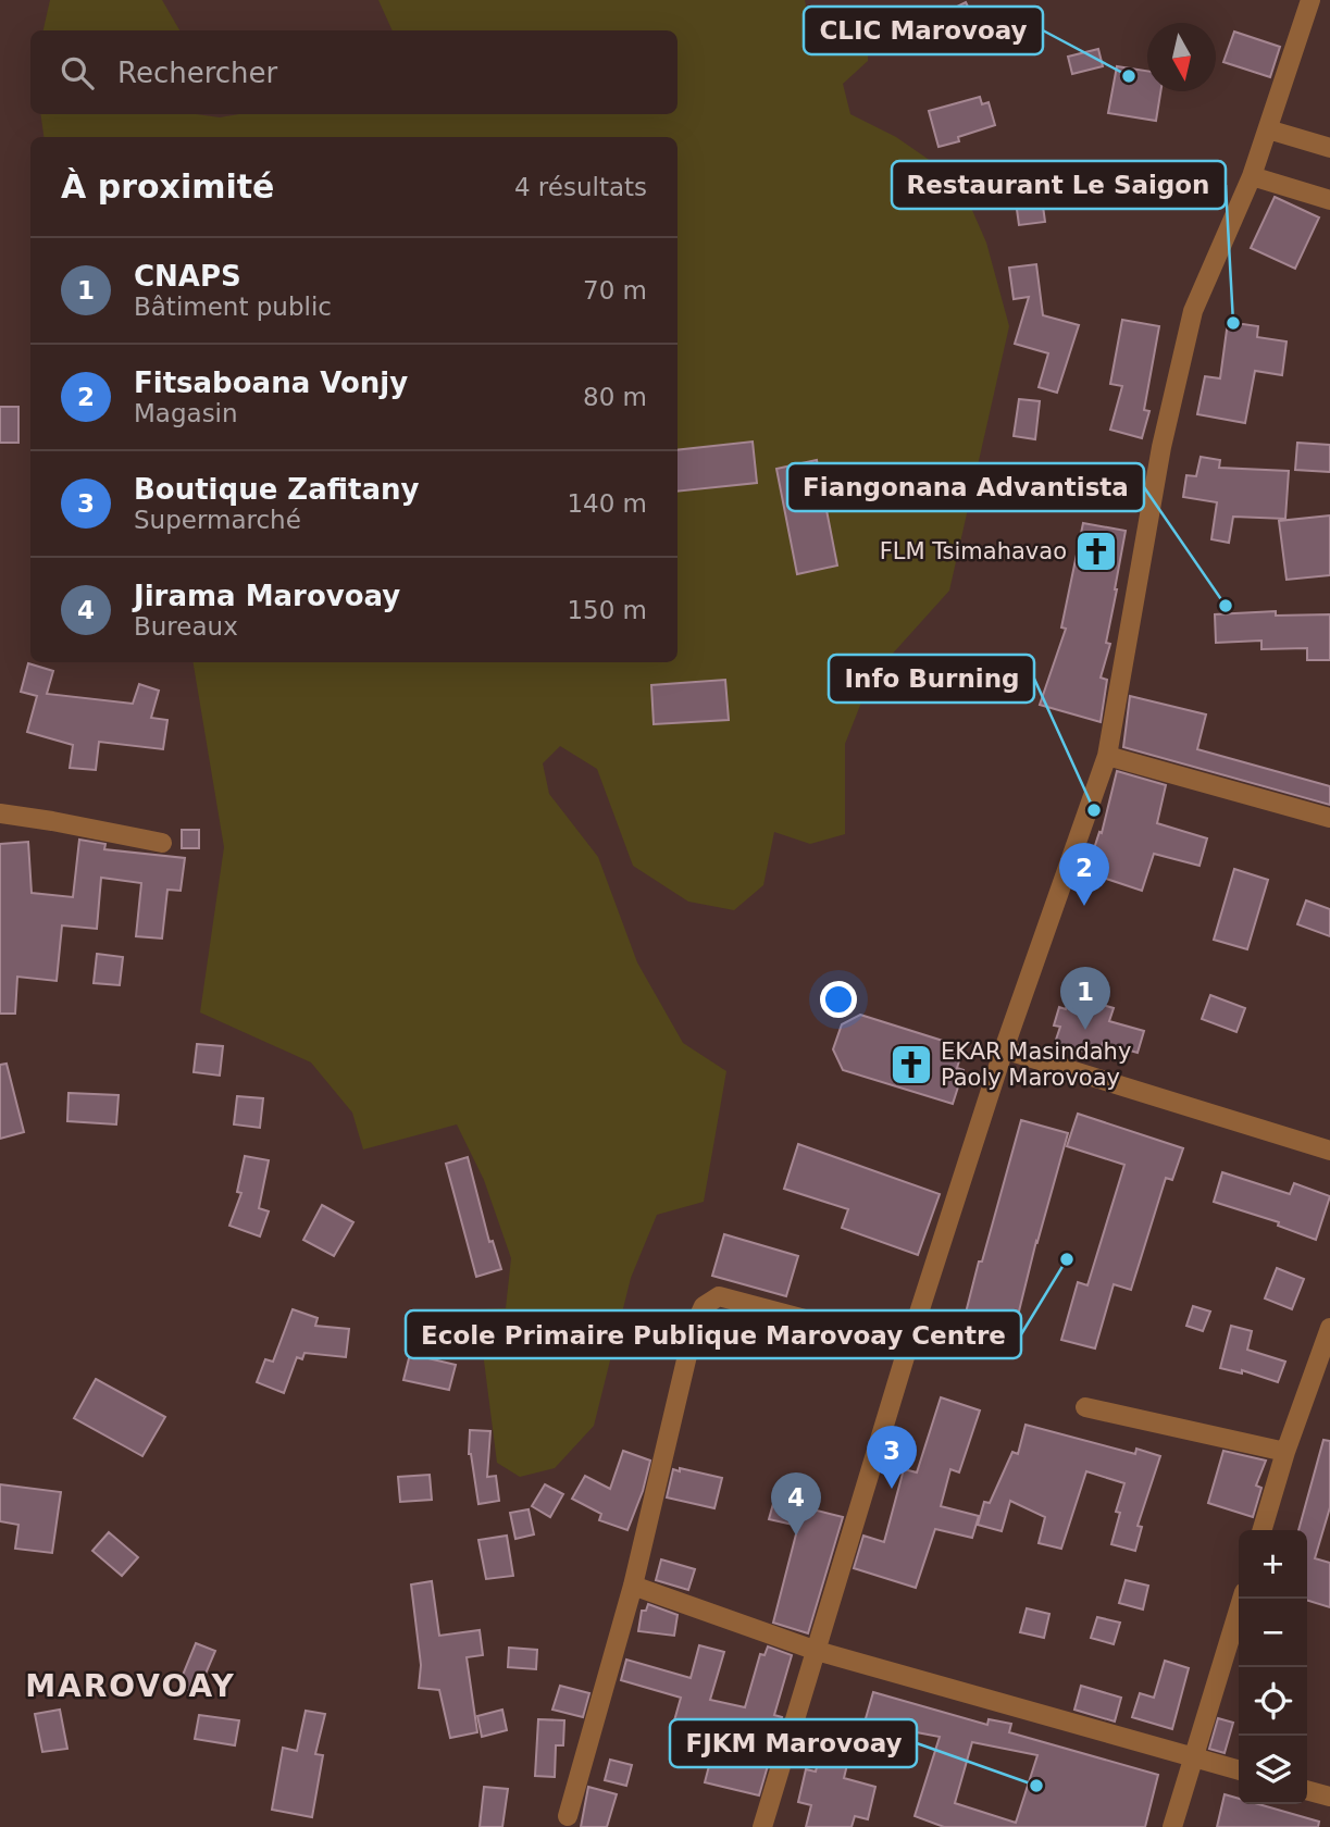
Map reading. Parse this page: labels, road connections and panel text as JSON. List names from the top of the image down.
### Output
{
  "districts": ["MAROVOAY"],
  "places": {
    "other": [
      "CLIC Marovoay",
      "Restaurant Le Saigon",
      "Fiangonana Advantista",
      "Info Burning",
      "Ecole Primaire Publique Marovoay Centre",
      "FJKM Marovoay"
    ],
    "church": ["FLM Tsimahavao", "EKAR Masindahy Paoly Marovoay"]
  },
  "north": "bottom",
  "page": {
    "search": "Rechercher",
    "heading": ["À proximité", "4 résultats"],
    "list": [
      {
        "mark": "1",
        "name": "CNAPS",
        "note": "Bâtiment public",
        "value": "70 m"
      },
      {
        "mark": "2",
        "name": "Fitsaboana Vonjy",
        "note": "Magasin",
        "value": "80 m"
      },
      {
        "mark": "3",
        "name": "Boutique Zafitany",
        "note": "Supermarché",
        "value": "140 m"
      },
      {
        "mark": "4",
        "name": "Jirama Marovoay",
        "note": "Bureaux",
        "value": "150 m"
      }
    ],
    "pins": [
      "2",
      "1",
      "3",
      "4"
    ],
    "map_buttons": ["+", "−"]
  }
}
